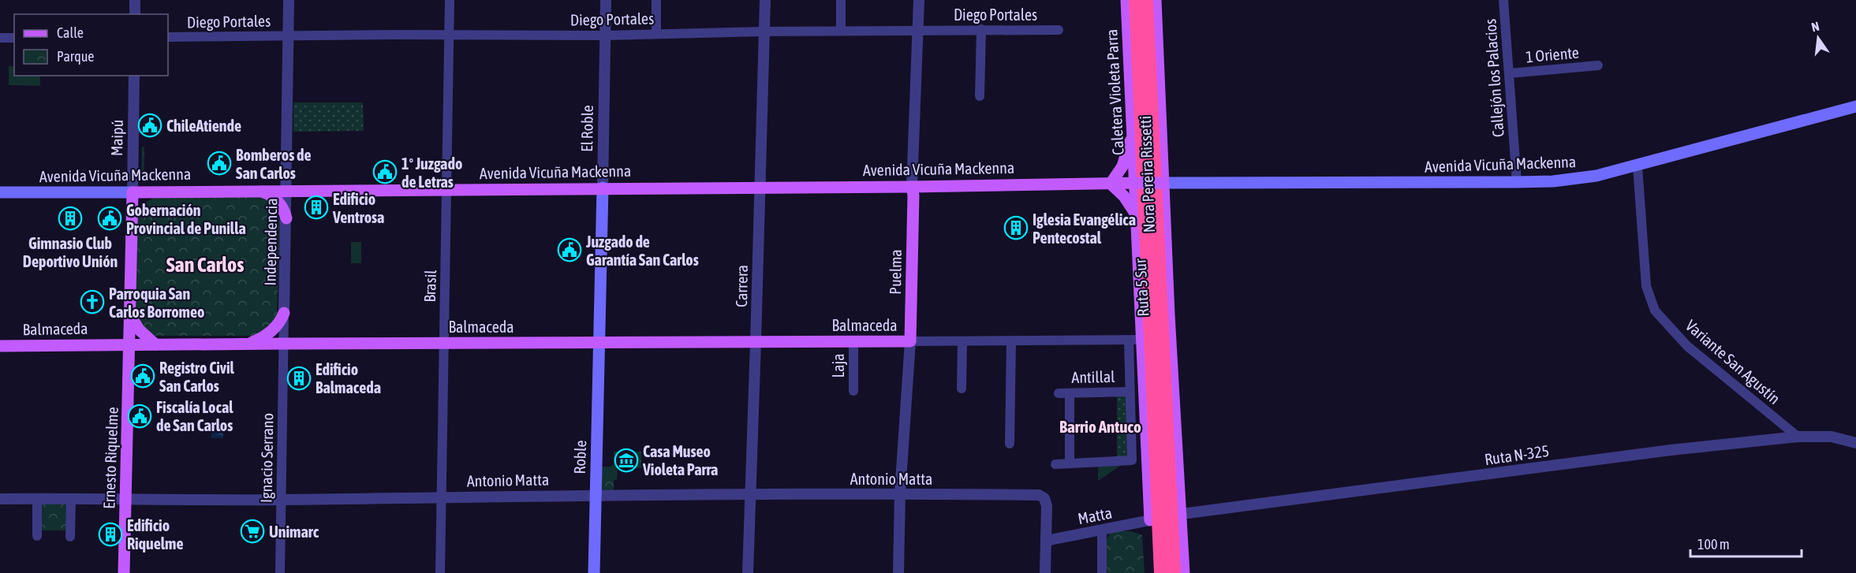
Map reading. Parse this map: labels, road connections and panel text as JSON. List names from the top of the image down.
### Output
{
  "streets": {
    "highway": ["Ruta 5 Sur"],
    "main road": [
      "Caletera Violeta Parra",
      "El Roble",
      "Maipú",
      "Avenida Vicuña Mackenna",
      "Nora Pereira Rissetti",
      "Puelma",
      "Balmaceda",
      "Roble",
      "Ernesto Riquelme"
    ],
    "street": [
      "Diego Portales",
      "1 Oriente",
      "Callejón los Palacios",
      "Independencia",
      "Brasil",
      "Carrera",
      "Variante San Agustín",
      "Laja",
      "Antillal",
      "Ruta N-325",
      "Ignacio Serrano",
      "Antonio Matta",
      "Matta"
    ]
  },
  "crossings": [
    ["Diego Portales", "El Roble"],
    ["Diego Portales", "Independencia"],
    ["Diego Portales", "Puelma"],
    ["Diego Portales", "Brasil"],
    ["Diego Portales", "Carrera"],
    ["1 Oriente", "Callejón los Palacios"],
    ["Callejón los Palacios", "Avenida Vicuña Mackenna"],
    ["Caletera Violeta Parra", "Avenida Vicuña Mackenna"],
    ["Caletera Violeta Parra", "Balmaceda"],
    ["Caletera Violeta Parra", "Matta"],
    ["El Roble", "Avenida Vicuña Mackenna"],
    ["El Roble", "Balmaceda"],
    ["El Roble", "Roble"],
    ["Maipú", "Avenida Vicuña Mackenna"],
    ["Maipú", "Balmaceda"],
    ["Maipú", "Ernesto Riquelme"],
    ["Avenida Vicuña Mackenna", "Nora Pereira Rissetti"],
    ["Avenida Vicuña Mackenna", "Independencia"],
    ["Avenida Vicuña Mackenna", "Puelma"],
    ["Avenida Vicuña Mackenna", "Brasil"],
    ["Avenida Vicuña Mackenna", "Carrera"],
    ["Avenida Vicuña Mackenna", "Variante San Agustín"],
    ["Nora Pereira Rissetti", "Ruta N-325"],
    ["Independencia", "Balmaceda"],
    ["Independencia", "Ignacio Serrano"],
    ["Puelma", "Balmaceda"],
    ["Puelma", "Antonio Matta"],
    ["Brasil", "Balmaceda"],
    ["Brasil", "Antonio Matta"],
    ["Carrera", "Balmaceda"],
    ["Carrera", "Antonio Matta"],
    ["Balmaceda", "Laja"],
    ["Balmaceda", "Roble"],
    ["Balmaceda", "Ernesto Riquelme"],
    ["Balmaceda", "Ignacio Serrano"],
    ["Variante San Agustín", "Ruta N-325"],
    ["Roble", "Antonio Matta"],
    ["Ernesto Riquelme", "Antonio Matta"],
    ["Ignacio Serrano", "Antonio Matta"],
    ["Antonio Matta", "Matta"]
  ],
  "districts": ["San Carlos", "Barrio Antuco"],
  "places": {
    "public building": [
      "ChileAtiende",
      "Bomberos de San Carlos",
      "1° Juzgado de Letras",
      "Gobernación Provincial de Punilla",
      "Juzgado de Garantía San Carlos",
      "Registro Civil San Carlos",
      "Fiscalía Local de San Carlos"
    ],
    "building": [
      "Edificio Ventrosa",
      "Gimnasio Club Deportivo Unión",
      "Iglesia Evangélica Pentecostal",
      "Edificio Balmaceda",
      "Edificio Riquelme"
    ],
    "church": ["Parroquia San Carlos Borromeo"],
    "museum": ["Casa Museo Violeta Parra"],
    "supermarket": ["Unimarc"]
  },
  "legend": ["Calle", "Parque"],
  "scale_bar": "100 m",
  "north": "top"
}
